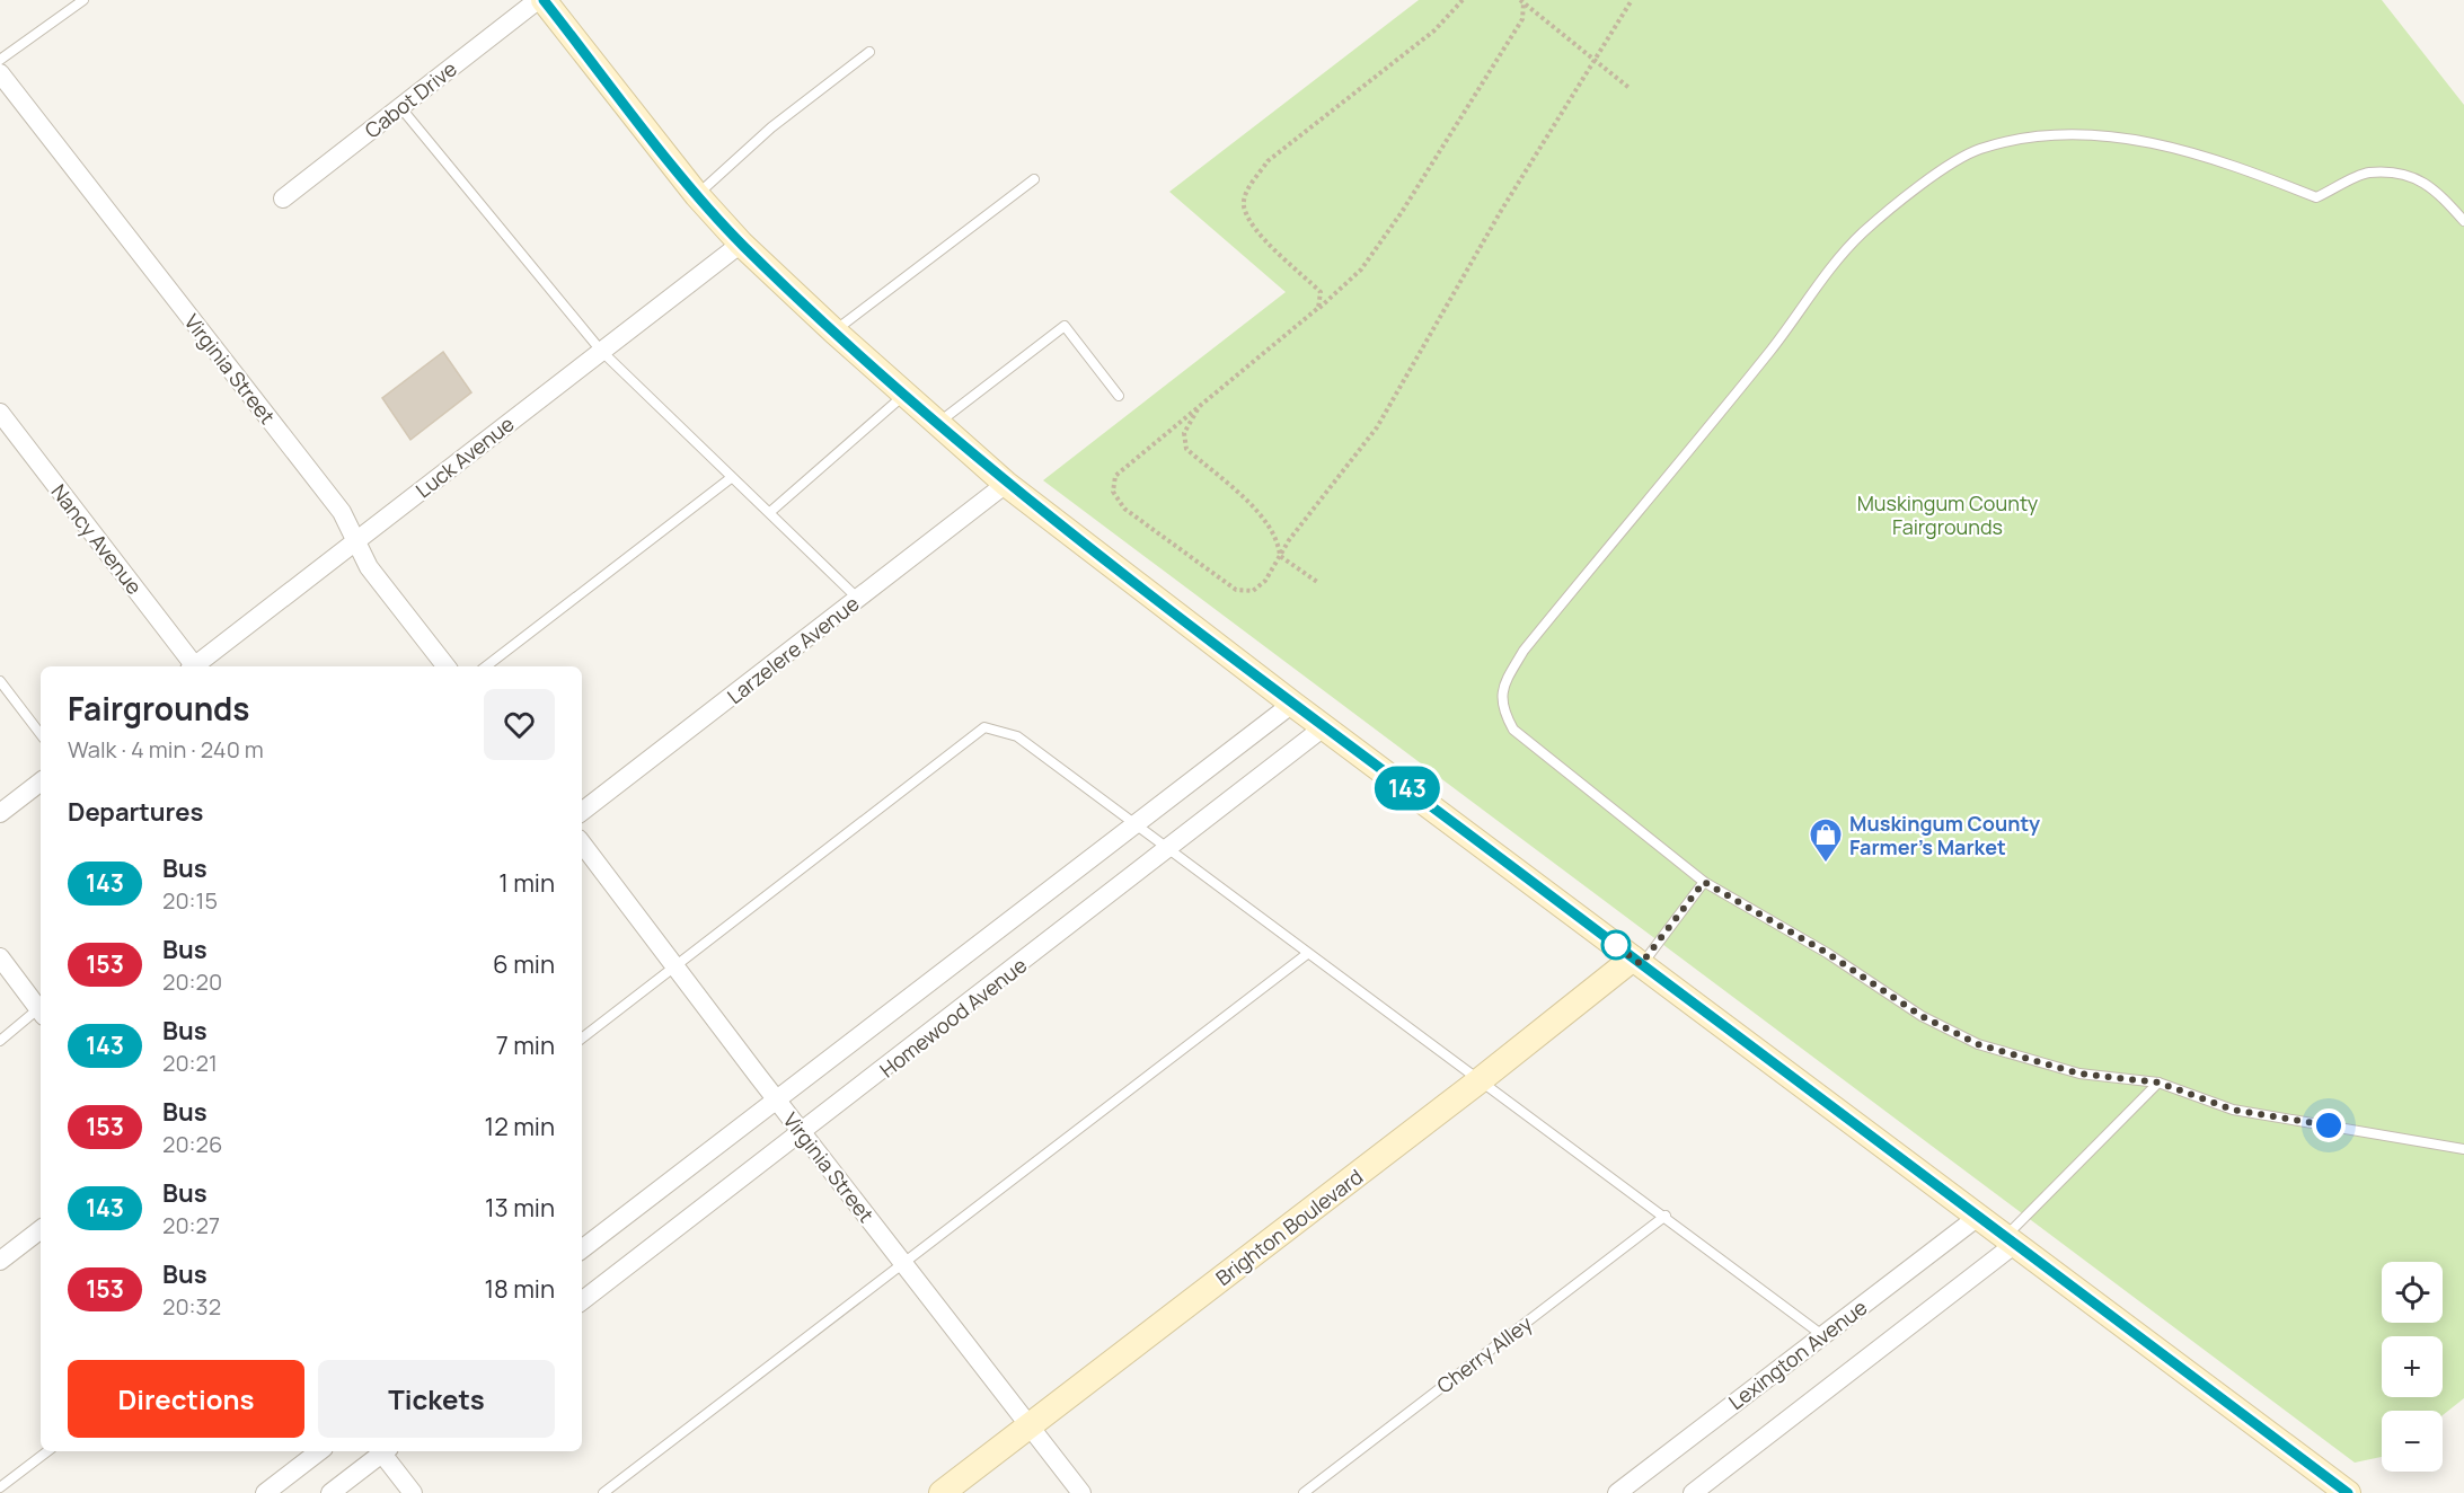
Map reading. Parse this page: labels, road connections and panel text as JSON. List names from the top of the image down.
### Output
{
  "streets": {
    "street": [
      "Cabot Drive",
      "Virginia Street",
      "Luck Avenue",
      "Nancy Avenue",
      "Larzelere Avenue",
      "Homewood Avenue",
      "Brighton Boulevard",
      "Lexington Avenue"
    ],
    "lane": ["Cherry Alley"]
  },
  "crossings": [
    ["Virginia Street", "Luck Avenue"],
    ["Virginia Street", "Homewood Avenue"],
    ["Virginia Street", "Brighton Boulevard"]
  ],
  "parks": ["Muskingum County Fairgrounds"],
  "places": {
    "shop": ["Muskingum County Farmer's Market"]
  },
  "lines": ["bus line 143"],
  "page": {
    "on_map": "143",
    "heading": [
      ["Fairgrounds", "Walk · 4 min · 240 m"],
      "Departures"
    ],
    "list": [
      {
        "mark": "143",
        "name": "Bus",
        "note": "20:15",
        "value": "1 min"
      },
      {
        "mark": "153",
        "name": "Bus",
        "note": "20:20",
        "value": "6 min"
      },
      {
        "mark": "143",
        "name": "Bus",
        "note": "20:21",
        "value": "7 min"
      },
      {
        "mark": "153",
        "name": "Bus",
        "note": "20:26",
        "value": "12 min"
      },
      {
        "mark": "143",
        "name": "Bus",
        "note": "20:27",
        "value": "13 min"
      },
      {
        "mark": "153",
        "name": "Bus",
        "note": "20:32",
        "value": "18 min"
      }
    ],
    "map_buttons": ["+", "−"],
    "buttons": ["Directions", "Tickets"]
  }
}
